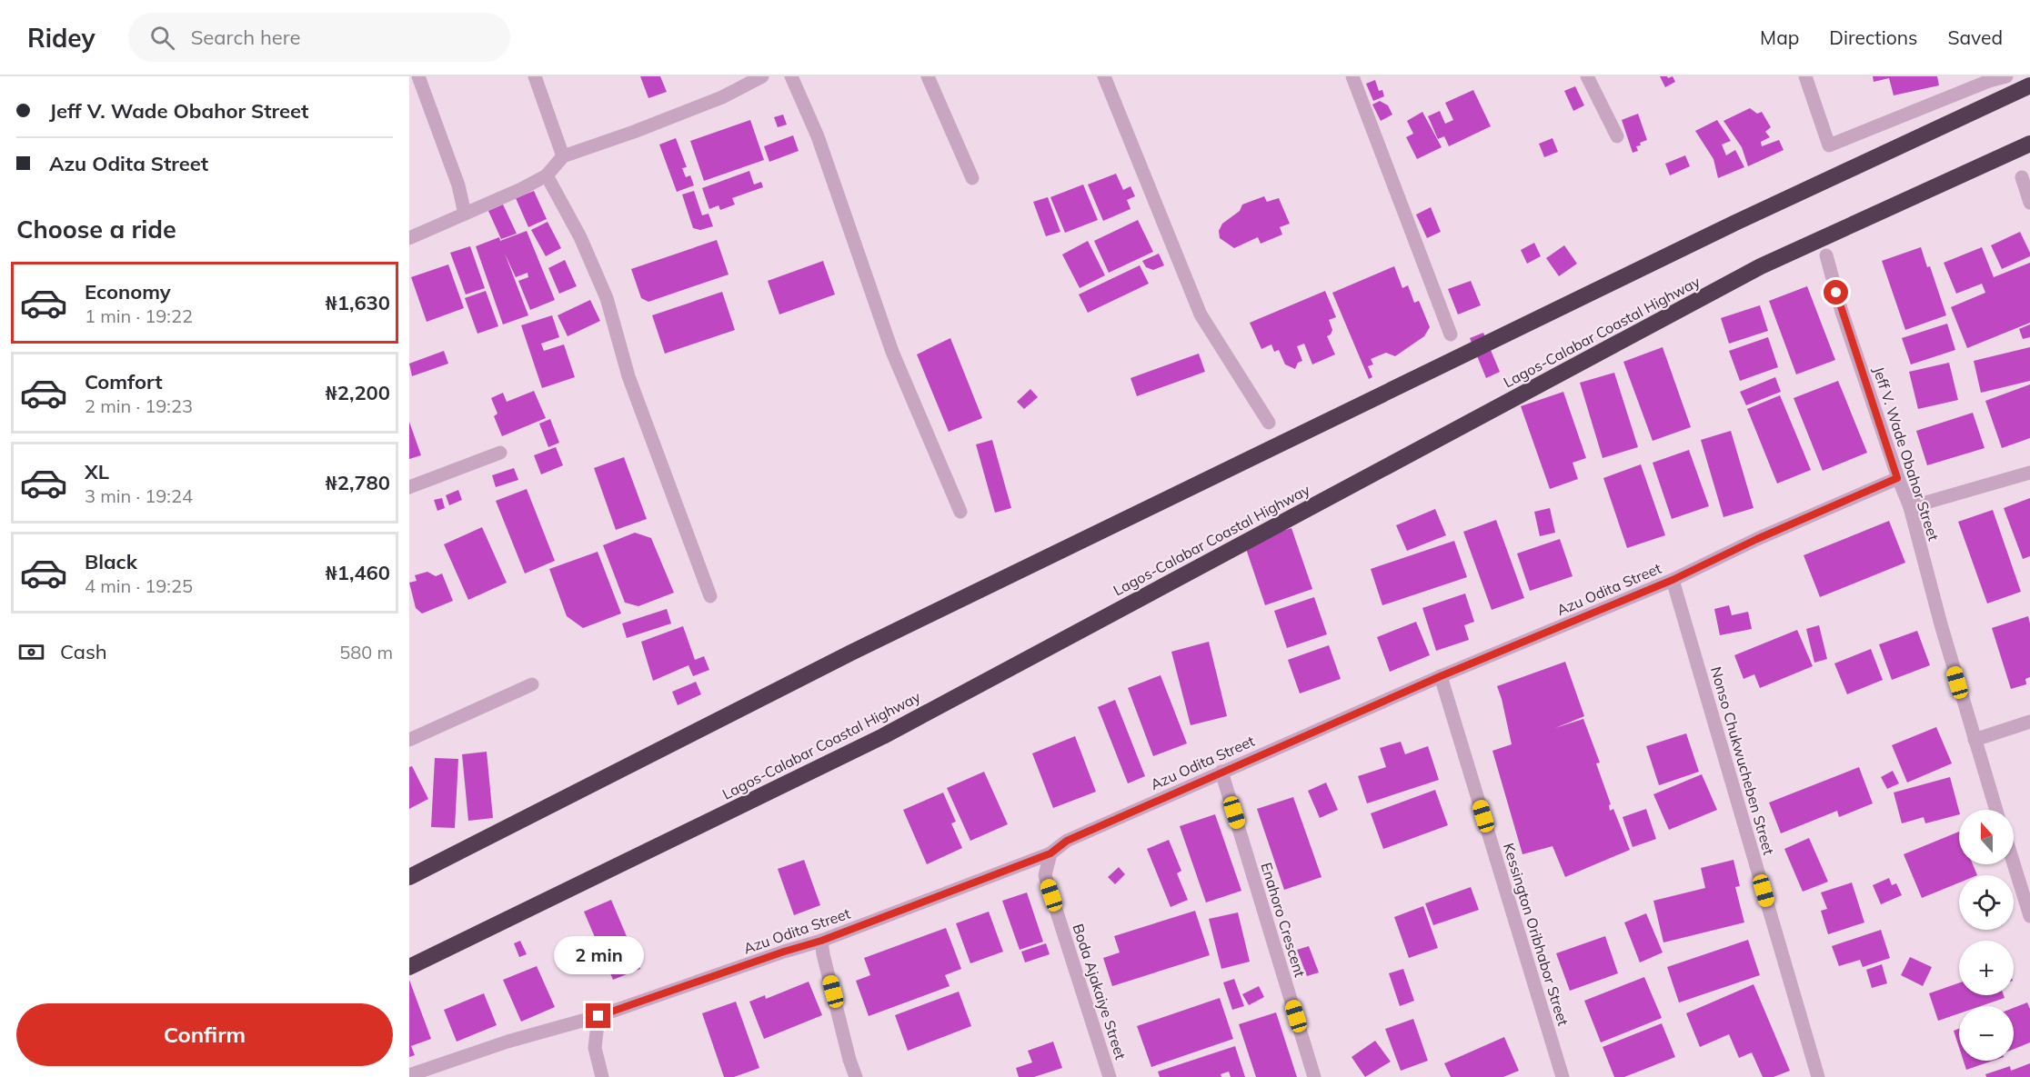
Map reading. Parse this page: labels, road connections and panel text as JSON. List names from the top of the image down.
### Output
{
  "streets": {
    "highway": ["Lagos-Calabar Coastal Highway"],
    "street": [
      "Jeff V. Wade Obahor Street",
      "Azu Odita Street",
      "Nonso Chukwucheben Street",
      "Enahoro Crescent",
      "Kessington Oribhabor Street",
      "Boda Ajakaiye Street"
    ]
  },
  "crossings": [
    ["Jeff V. Wade Obahor Street", "Azu Odita Street"],
    ["Azu Odita Street", "Nonso Chukwucheben Street"],
    ["Azu Odita Street", "Enahoro Crescent"],
    ["Azu Odita Street", "Kessington Oribhabor Street"],
    ["Azu Odita Street", "Boda Ajakaiye Street"]
  ],
  "north": "top",
  "page": {
    "header": "Ridey",
    "search": "Search here",
    "nav": ["Map", "Directions", "Saved"],
    "banner": ["Jeff V. Wade Obahor Street", "Azu Odita Street"],
    "heading": "Choose a ride",
    "list": [
      {
        "name": "Economy",
        "note": "1 min · 19:22",
        "value": "₦1,630"
      },
      {
        "name": "Comfort",
        "note": "2 min · 19:23",
        "value": "₦2,200"
      },
      {
        "name": "XL",
        "note": "3 min · 19:24",
        "value": "₦2,780"
      },
      {
        "name": "Black",
        "note": "4 min · 19:25",
        "value": "₦1,460"
      }
    ],
    "pay": ["Cash", "580 m"],
    "map_buttons": ["+", "−"],
    "bubble": "2 min",
    "buttons": "Confirm"
  }
}
